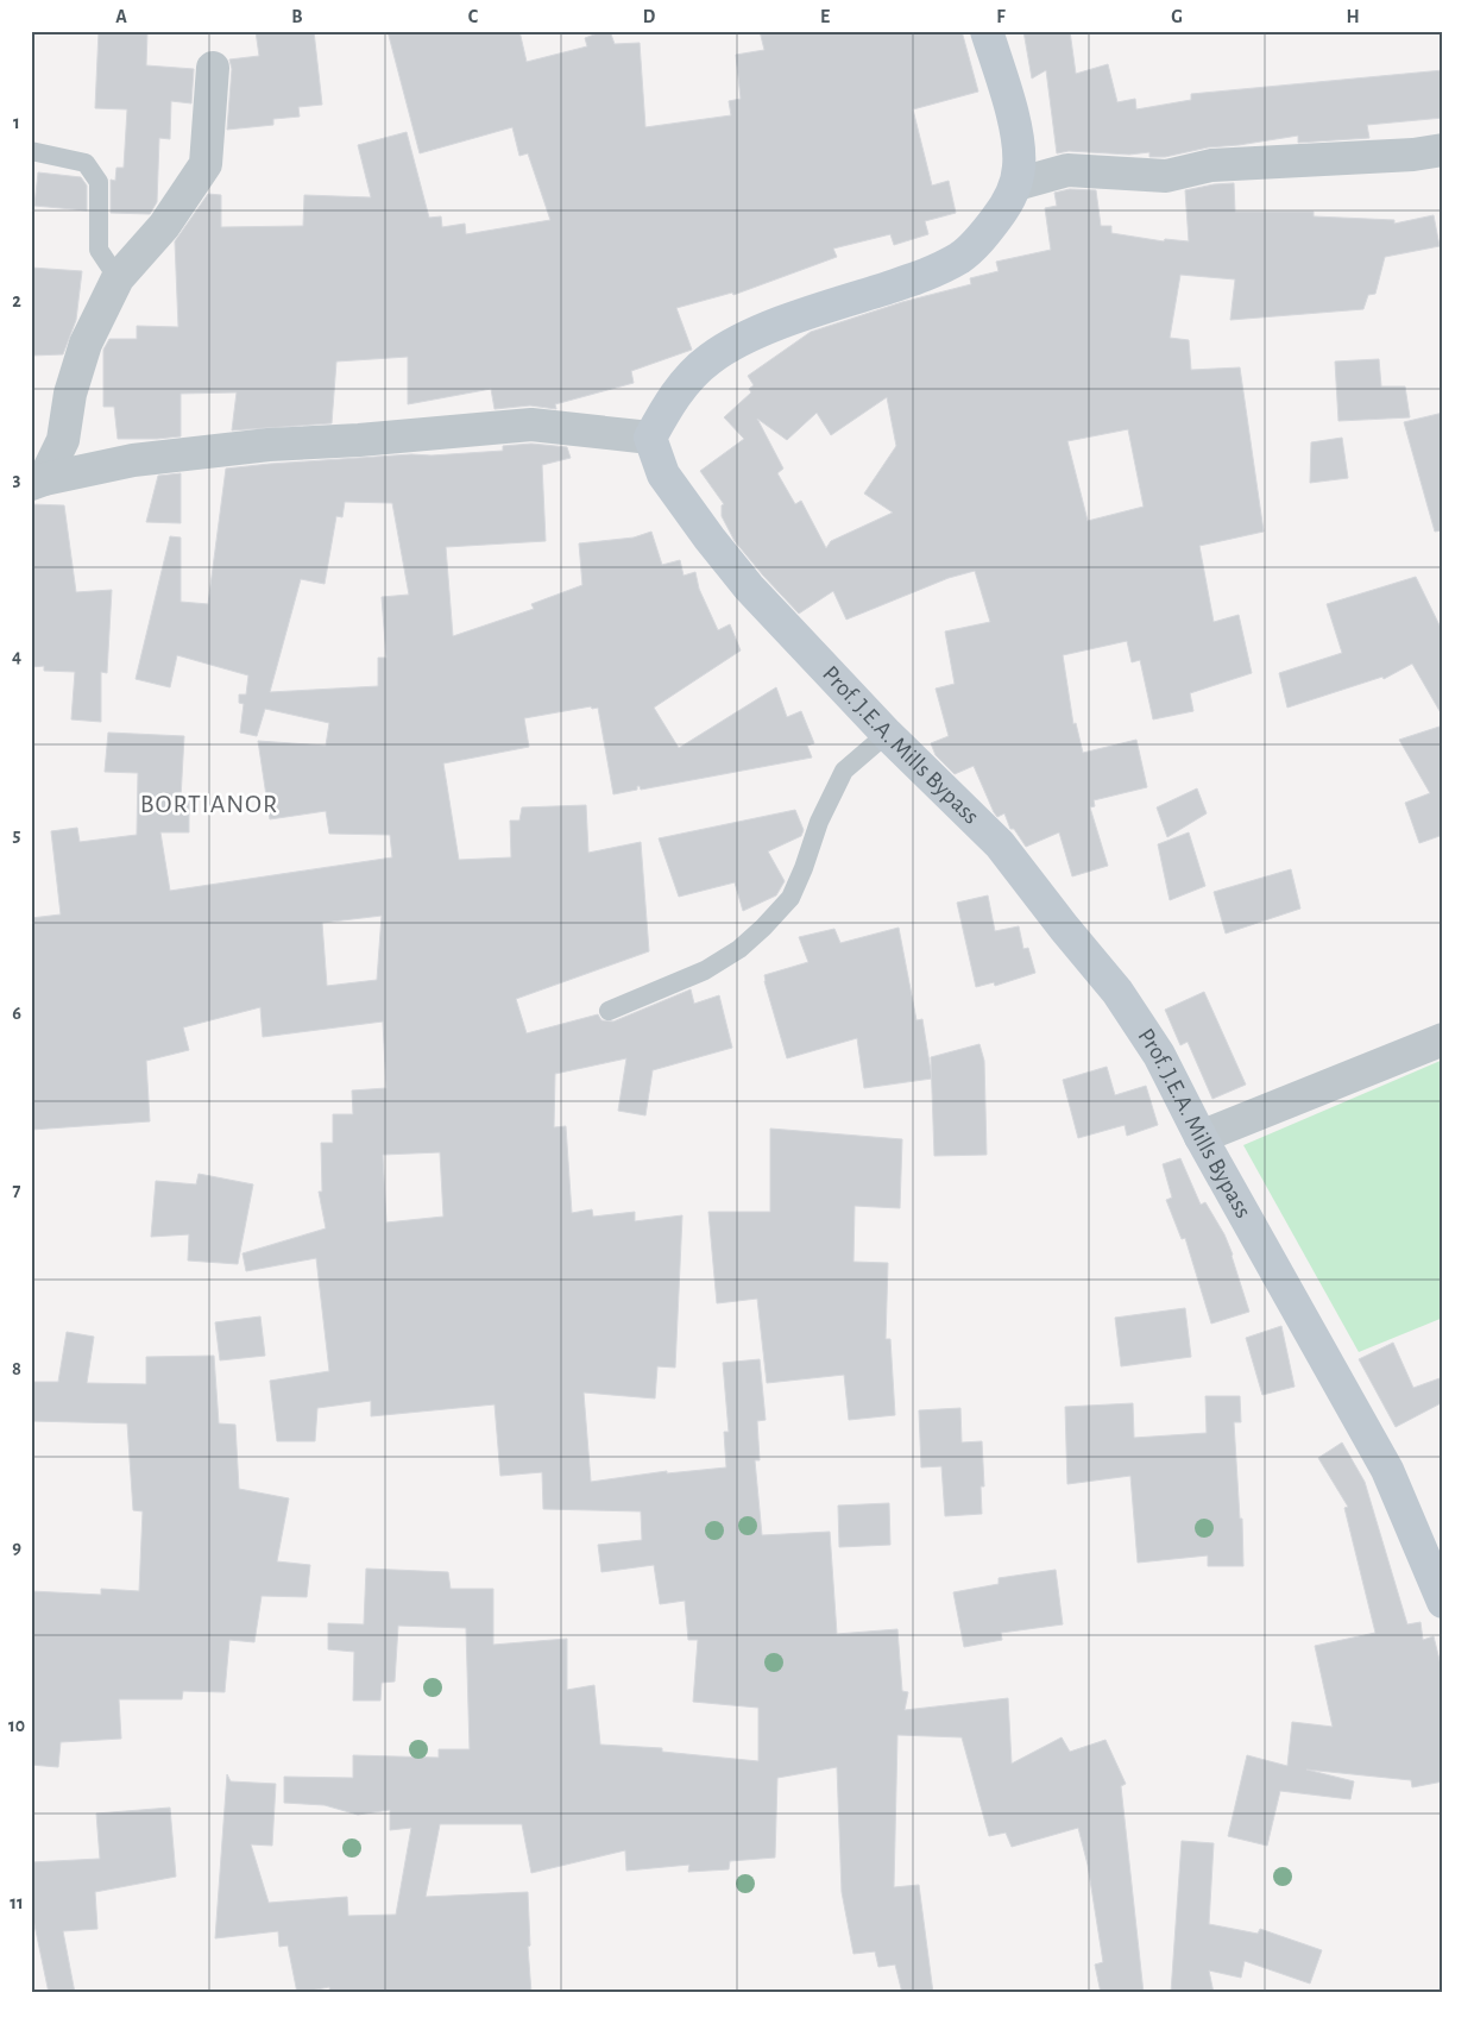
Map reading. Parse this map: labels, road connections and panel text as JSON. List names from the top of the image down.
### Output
{
  "streets": {
    "street": ["Prof. J.E.A. Mills Bypass"]
  },
  "districts": ["BORTIANOR"],
  "grid": {
    "columns": [
      "A",
      "B",
      "C",
      "D",
      "E",
      "F",
      "G",
      "H"
    ],
    "rows": [
      "1",
      "2",
      "3",
      "4",
      "5",
      "6",
      "7",
      "8",
      "9",
      "10",
      "11"
    ]
  }
}
